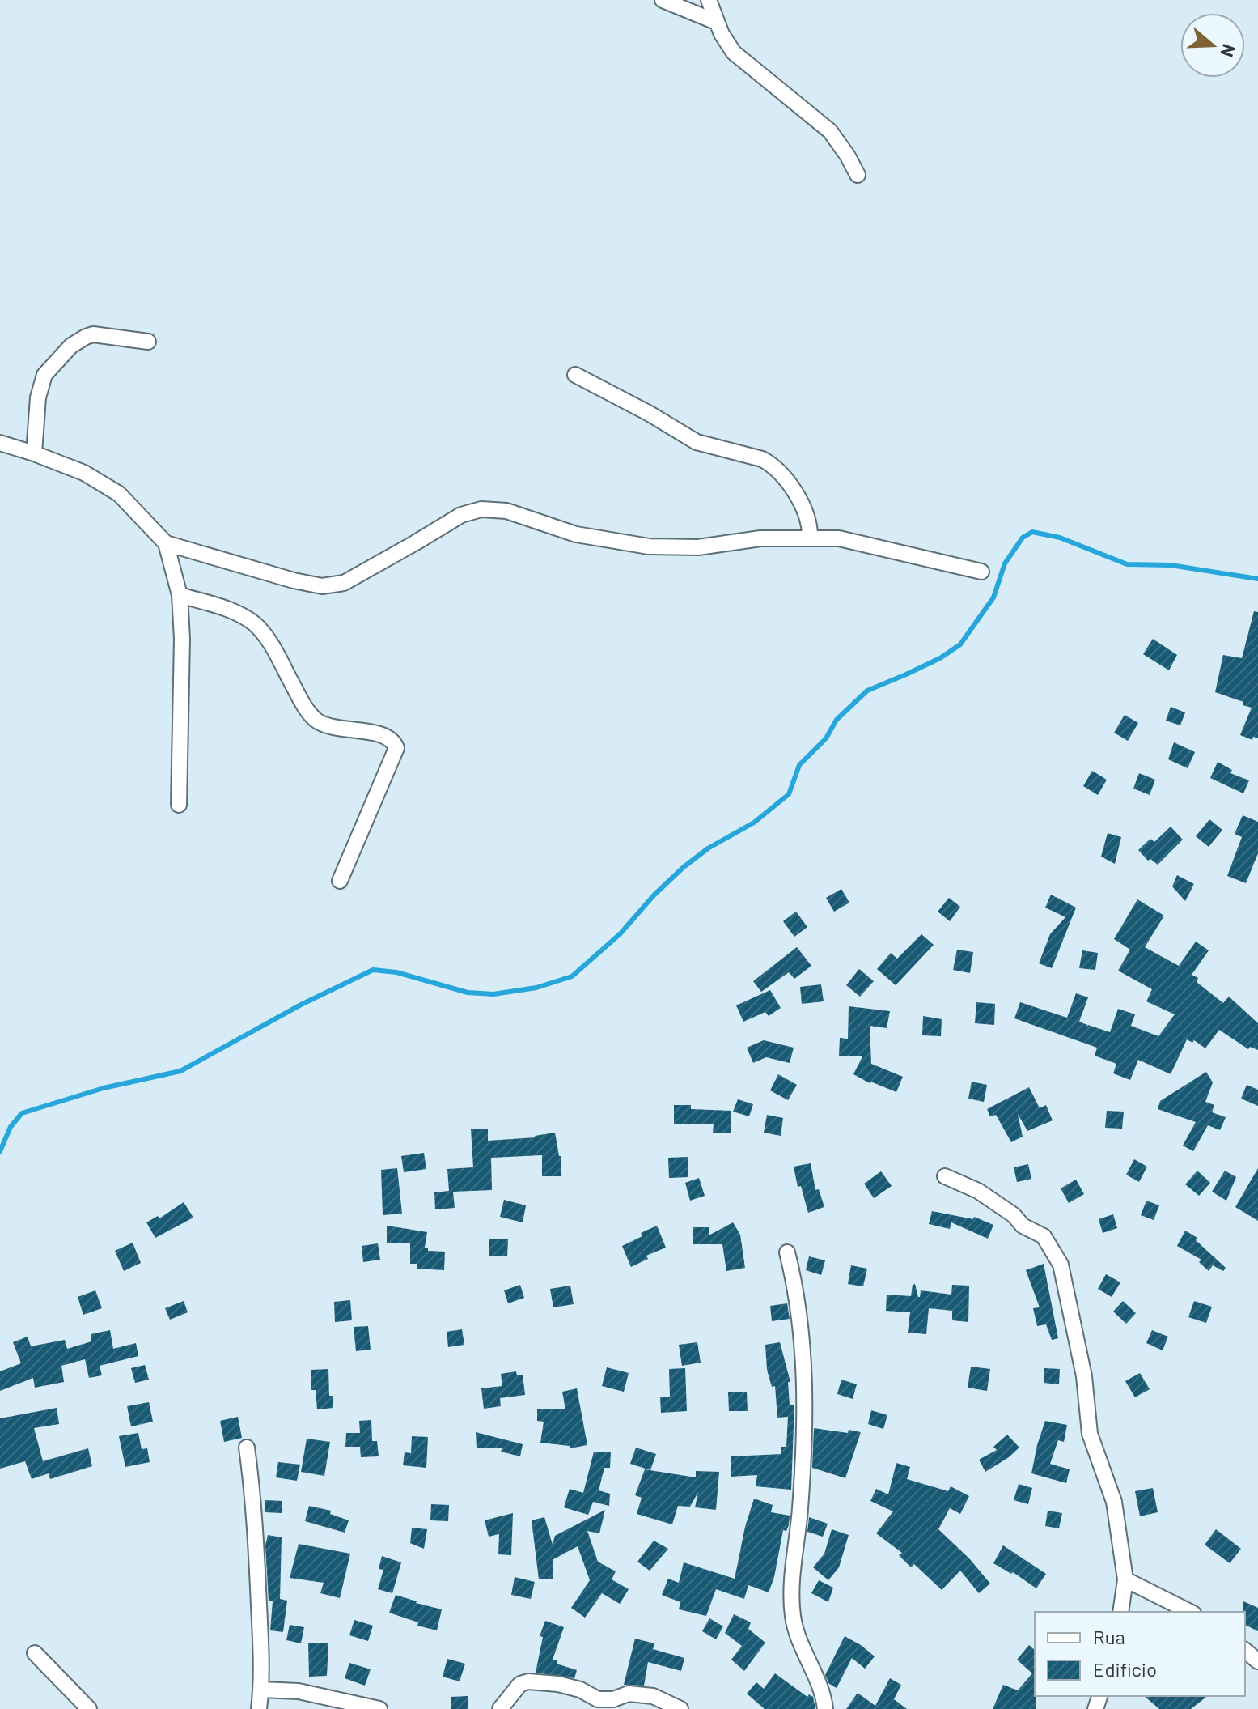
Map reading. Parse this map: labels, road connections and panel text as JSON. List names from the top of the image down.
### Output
{
  "legend": ["Rua", "Edifício"],
  "north": "right"
}
